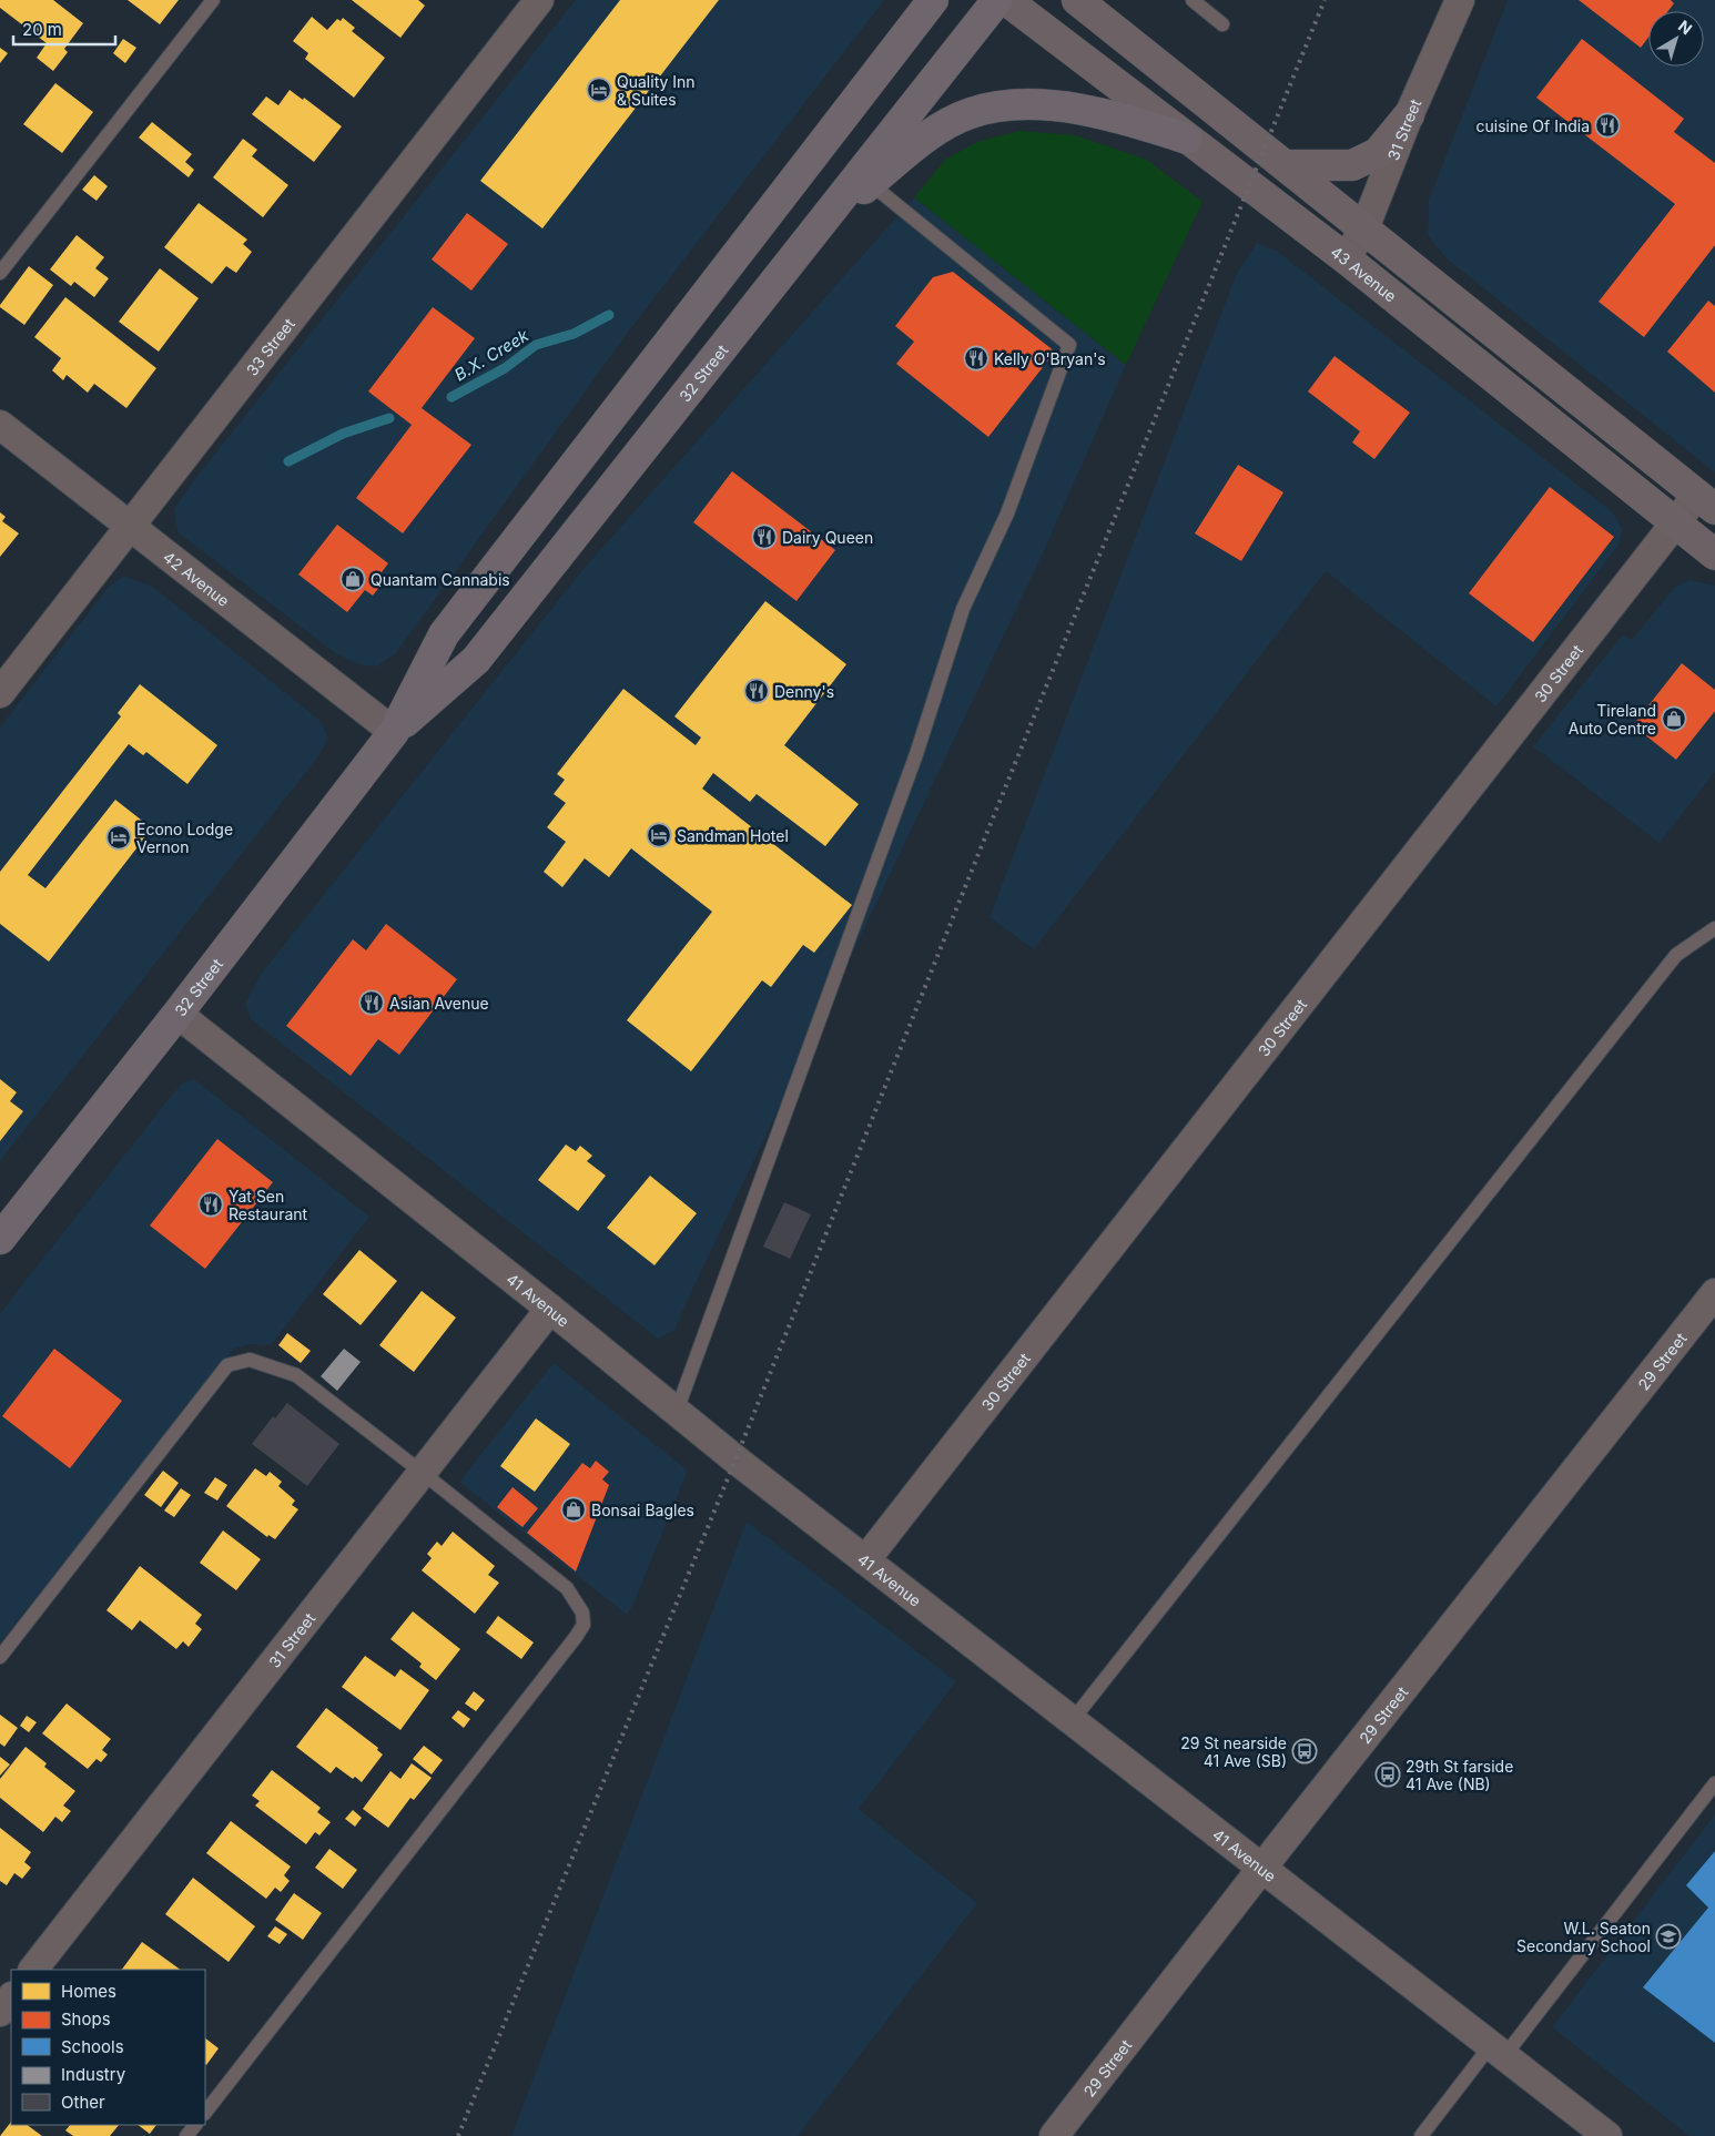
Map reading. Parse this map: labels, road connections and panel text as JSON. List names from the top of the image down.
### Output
{
  "streets": {
    "highway": ["32 Street"],
    "street": [
      "31 Street",
      "43 Avenue",
      "33 Street",
      "42 Avenue",
      "30 Street",
      "41 Avenue",
      "29 Street"
    ]
  },
  "crossings": [
    ["31 Street", "43 Avenue"],
    ["31 Street", "41 Avenue"],
    ["43 Avenue", "30 Street"],
    ["33 Street", "42 Avenue"],
    ["32 Street", "42 Avenue"],
    ["32 Street", "41 Avenue"],
    ["30 Street", "41 Avenue"],
    ["41 Avenue", "29 Street"]
  ],
  "water": ["B.X. Creek"],
  "places": {
    "hotel": ["Quality Inn & Suites", "Sandman Hotel", "Econo Lodge Vernon"],
    "restaurant": [
      "cuisine Of India",
      "Kelly O'Bryan's",
      "Dairy Queen",
      "Denny's",
      "Asian Avenue",
      "Yat Sen Restaurant"
    ],
    "shop": ["Quantam Cannabis", "Tireland Auto Centre", "Bonsai Bagles"],
    "bus stop": ["29 St nearside 41 Ave (SB)", "29th St farside 41 Ave (NB)"],
    "school or university": ["W.L. Seaton Secondary School"]
  },
  "legend": [
    "Homes",
    "Shops",
    "Schools",
    "Industry",
    "Other"
  ],
  "scale_bar": "20 m",
  "north": "top right"
}
